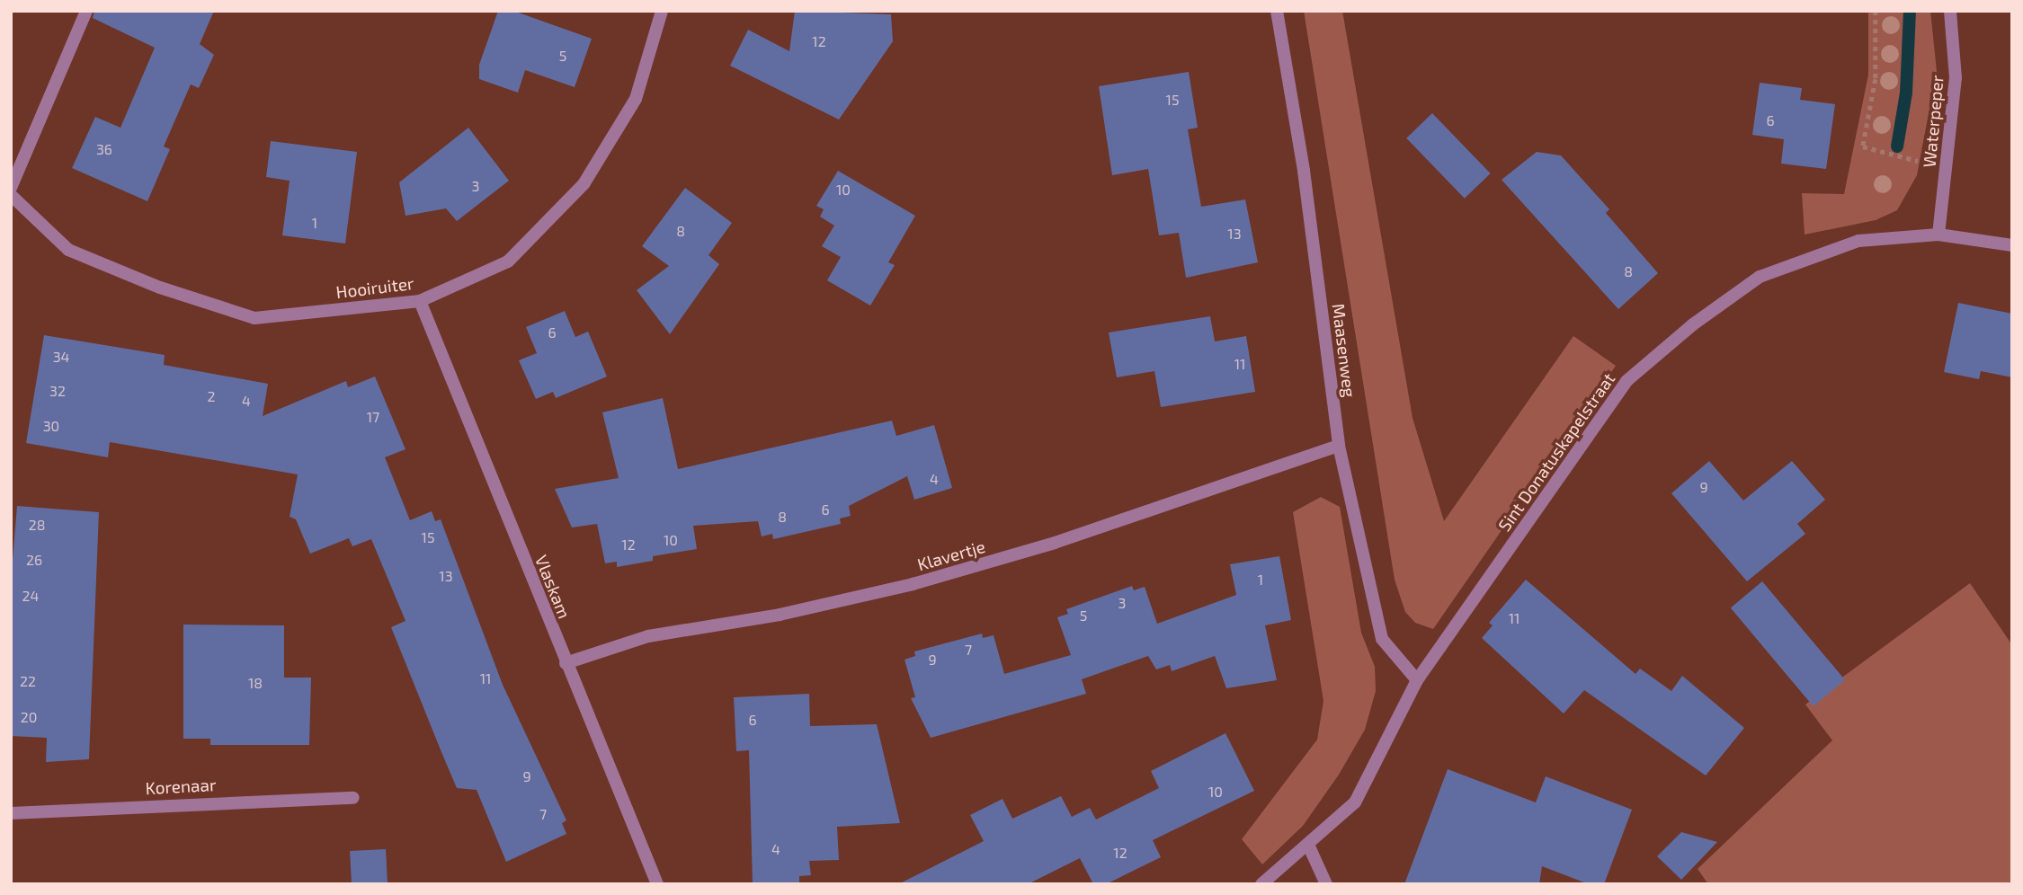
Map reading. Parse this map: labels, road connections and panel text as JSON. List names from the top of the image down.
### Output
{
  "streets": {
    "street": [
      "Waterpeper",
      "Hooiruiter",
      "Maasenweg",
      "Sint Donatuskapelstraat",
      "Klavertje",
      "Vlaskam",
      "Korenaar"
    ]
  },
  "crossings": [
    ["Waterpeper", "Sint Donatuskapelstraat"],
    ["Hooiruiter", "Vlaskam"],
    ["Maasenweg", "Sint Donatuskapelstraat"],
    ["Maasenweg", "Klavertje"],
    ["Klavertje", "Vlaskam"]
  ],
  "house_numbers": [
    "12",
    "5",
    "15",
    "6",
    "36",
    "3",
    "10",
    "1",
    "8",
    "13",
    "8",
    "6",
    "34",
    "11",
    "32",
    "2",
    "4",
    "17",
    "30",
    "4",
    "9",
    "6",
    "8",
    "28",
    "15",
    "10",
    "12",
    "26",
    "13",
    "1",
    "24",
    "3",
    "5",
    "11",
    "7",
    "9",
    "11",
    "22",
    "18",
    "20",
    "6",
    "9",
    "10",
    "7",
    "4",
    "12"
  ]
}
